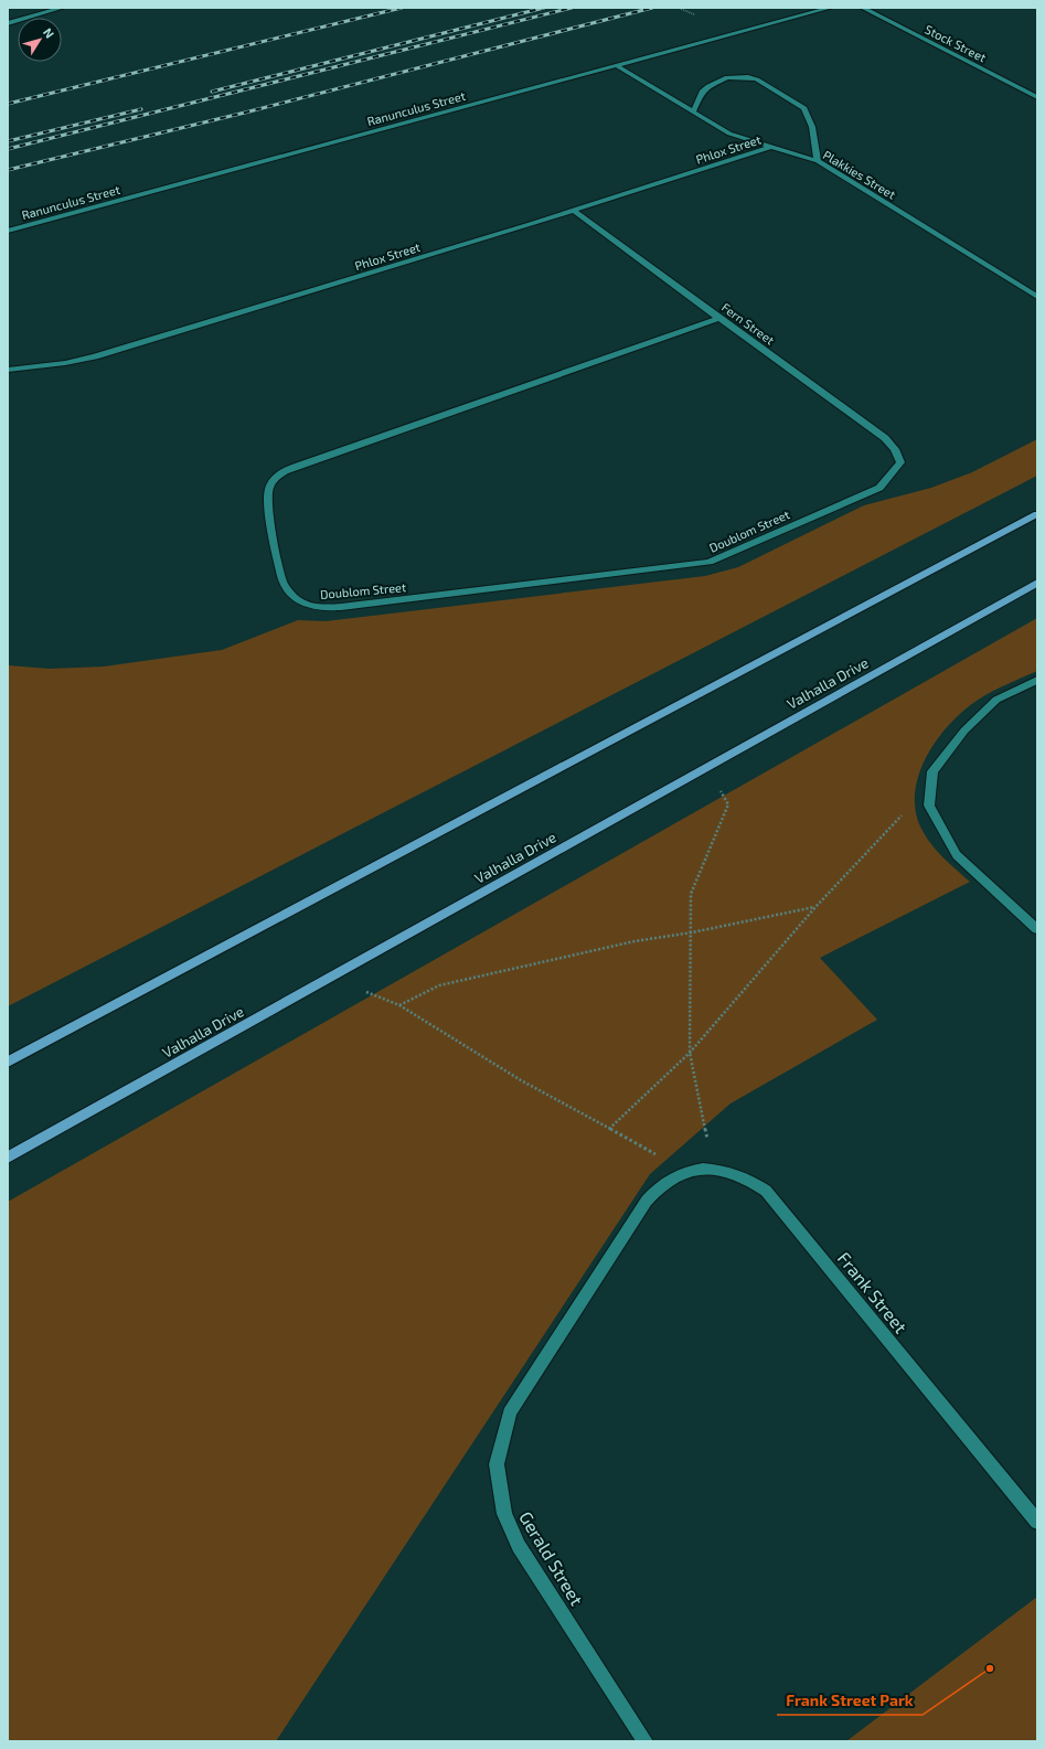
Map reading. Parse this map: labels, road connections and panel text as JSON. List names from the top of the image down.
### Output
{
  "streets": {
    "main road": ["Valhalla Drive"],
    "street": [
      "Stock Street",
      "Ranunculus Street",
      "Phlox Street",
      "Plakkies Street",
      "Fern Street",
      "Doublom Street",
      "Frank Street",
      "Gerald Street"
    ]
  },
  "crossings": [
    ["Ranunculus Street", "Plakkies Street"],
    ["Phlox Street", "Plakkies Street"],
    ["Phlox Street", "Fern Street"],
    ["Fern Street", "Doublom Street"],
    ["Frank Street", "Gerald Street"]
  ],
  "places": ["Frank Street Park"],
  "north": "top right"
}
